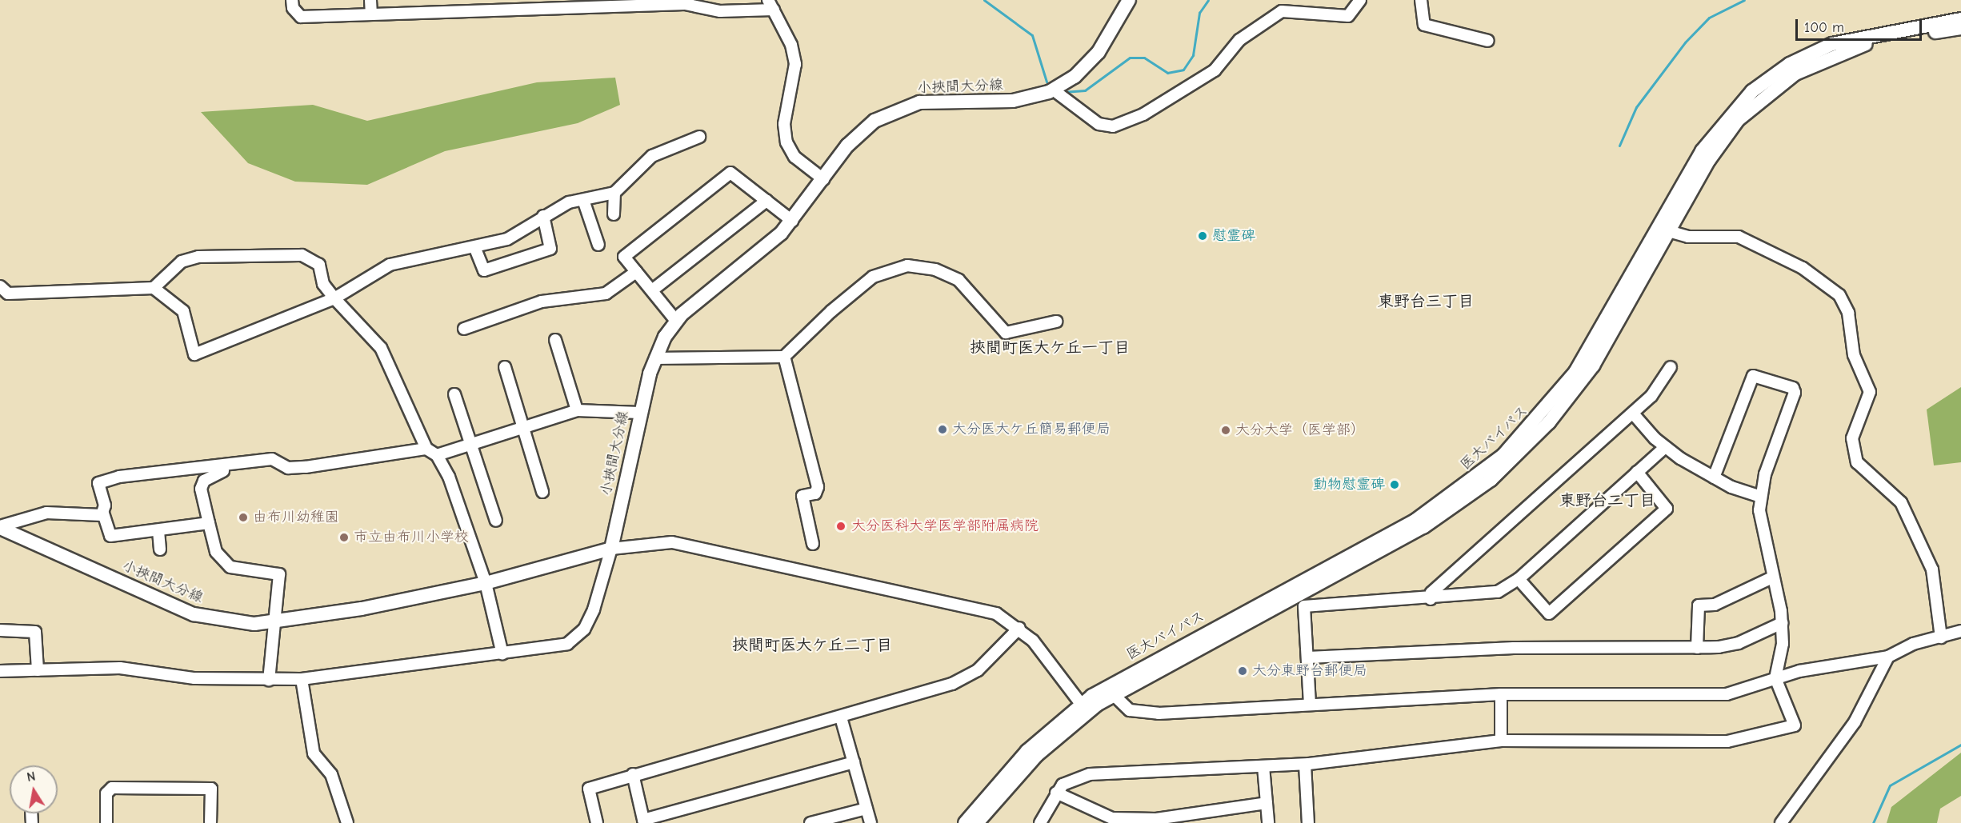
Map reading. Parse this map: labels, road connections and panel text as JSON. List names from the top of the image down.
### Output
{
  "streets": {
    "main road": ["小挾間大分線", "医大バイパス"]
  },
  "districts": [
    "東野台三丁目",
    "挾間町医大ケ丘一丁目",
    "東野台二丁目",
    "挾間町医大ケ丘二丁目"
  ],
  "places": [
    "慰霊碑",
    "大分医大ケ丘簡易郵便局",
    "大分大学（医学部）",
    "動物慰霊碑",
    "由布川幼稚園",
    "大分医科大学医学部附属病院",
    "市立由布川小学校",
    "大分東野台郵便局"
  ],
  "scale_bar": "100 m",
  "north": "top"
}
